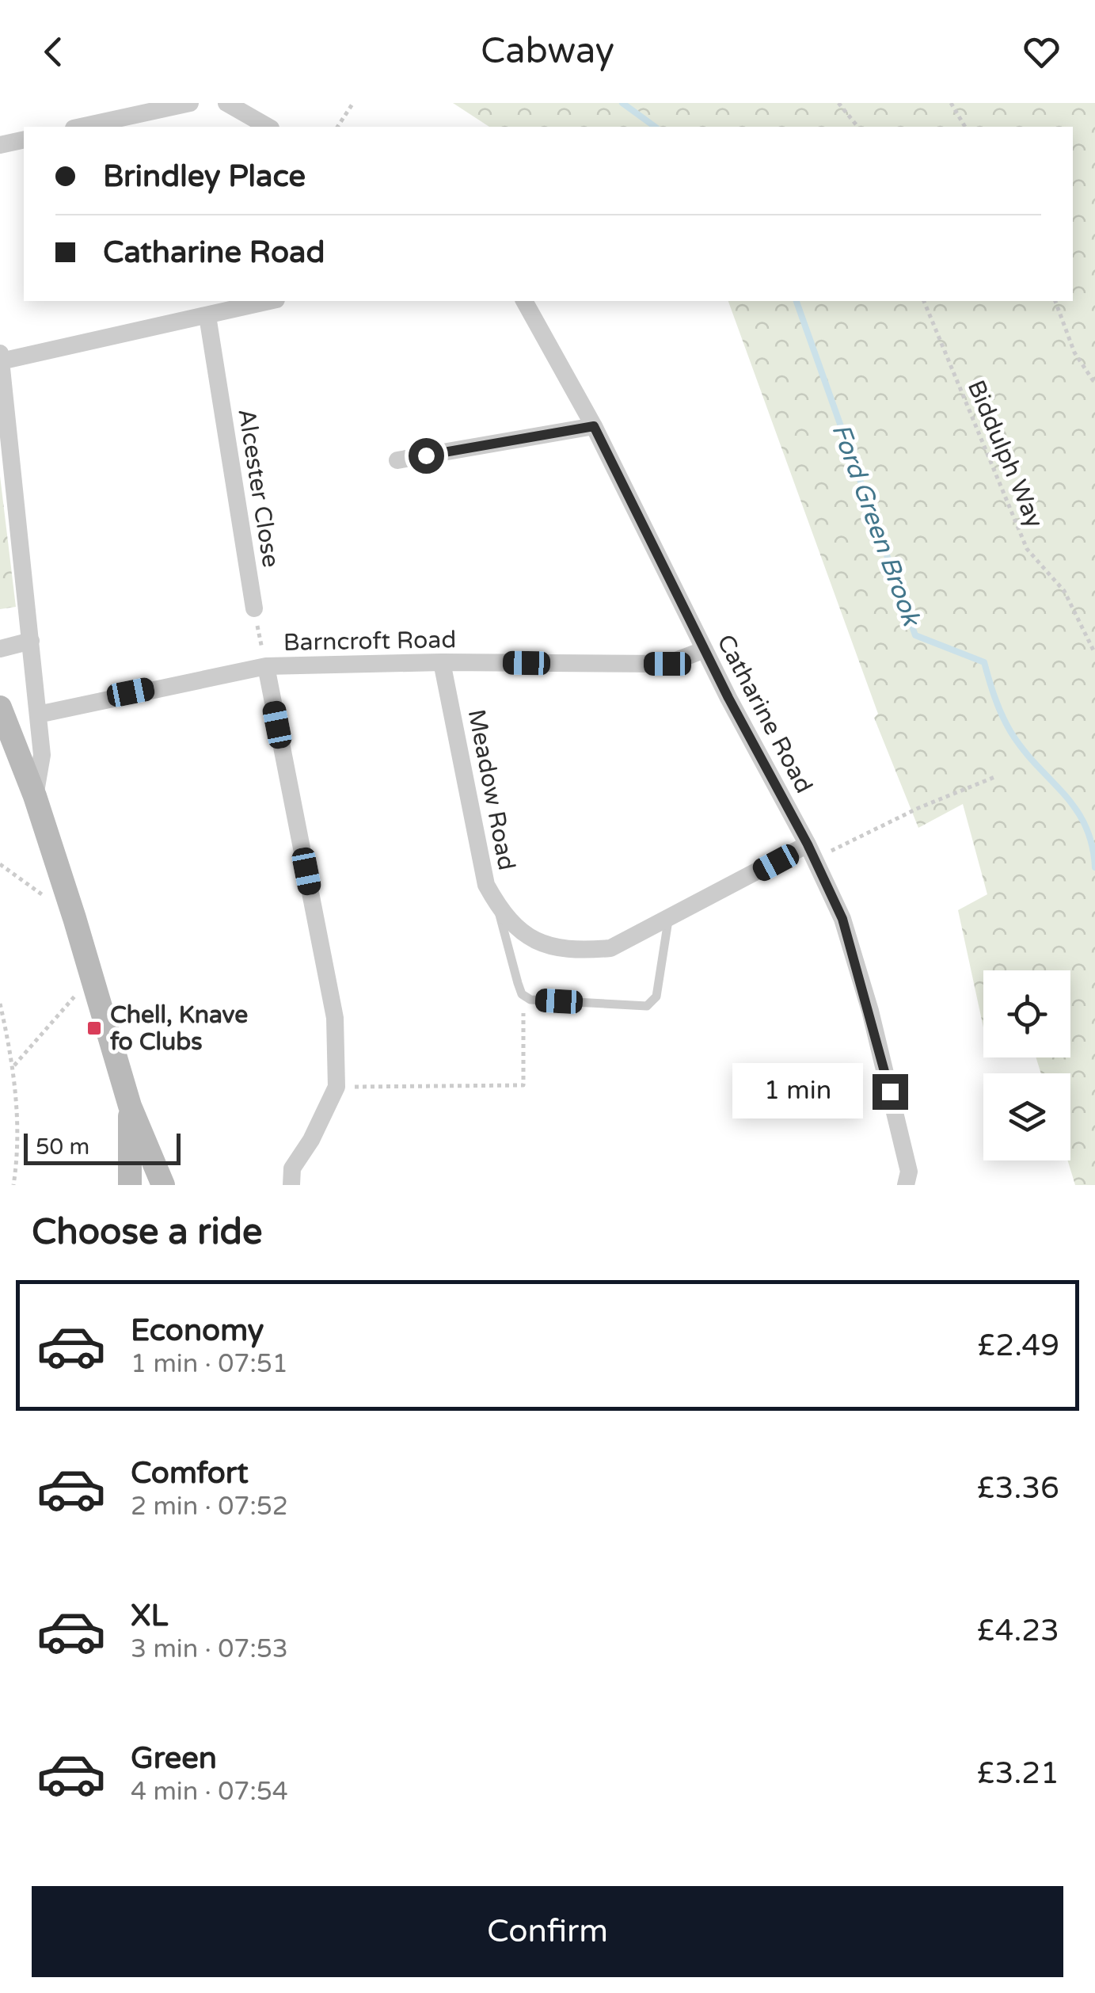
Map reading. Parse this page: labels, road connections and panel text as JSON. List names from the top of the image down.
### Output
{
  "streets": {
    "street": [
      "Alcester Close",
      "Barncroft Road",
      "Catharine Road",
      "Meadow Road"
    ],
    "path": ["Biddulph Way"]
  },
  "crossings": [
    ["Barncroft Road", "Catharine Road"],
    ["Barncroft Road", "Meadow Road"],
    ["Catharine Road", "Meadow Road"]
  ],
  "water": ["Ford Green Brook"],
  "places": {
    "transit": ["Chell, Knave fo Clubs"]
  },
  "scale_bar": "50 m",
  "page": {
    "header": "Cabway",
    "banner": ["Brindley Place", "Catharine Road"],
    "bubble": "1 min",
    "scale": "50 m",
    "heading": "Choose a ride",
    "list": [
      {
        "name": "Economy",
        "note": "1 min · 07:51",
        "value": "£2.49"
      },
      {
        "name": "Comfort",
        "note": "2 min · 07:52",
        "value": "£3.36"
      },
      {
        "name": "XL",
        "note": "3 min · 07:53",
        "value": "£4.23"
      },
      {
        "name": "Green",
        "note": "4 min · 07:54",
        "value": "£3.21"
      }
    ],
    "buttons": "Confirm"
  }
}
